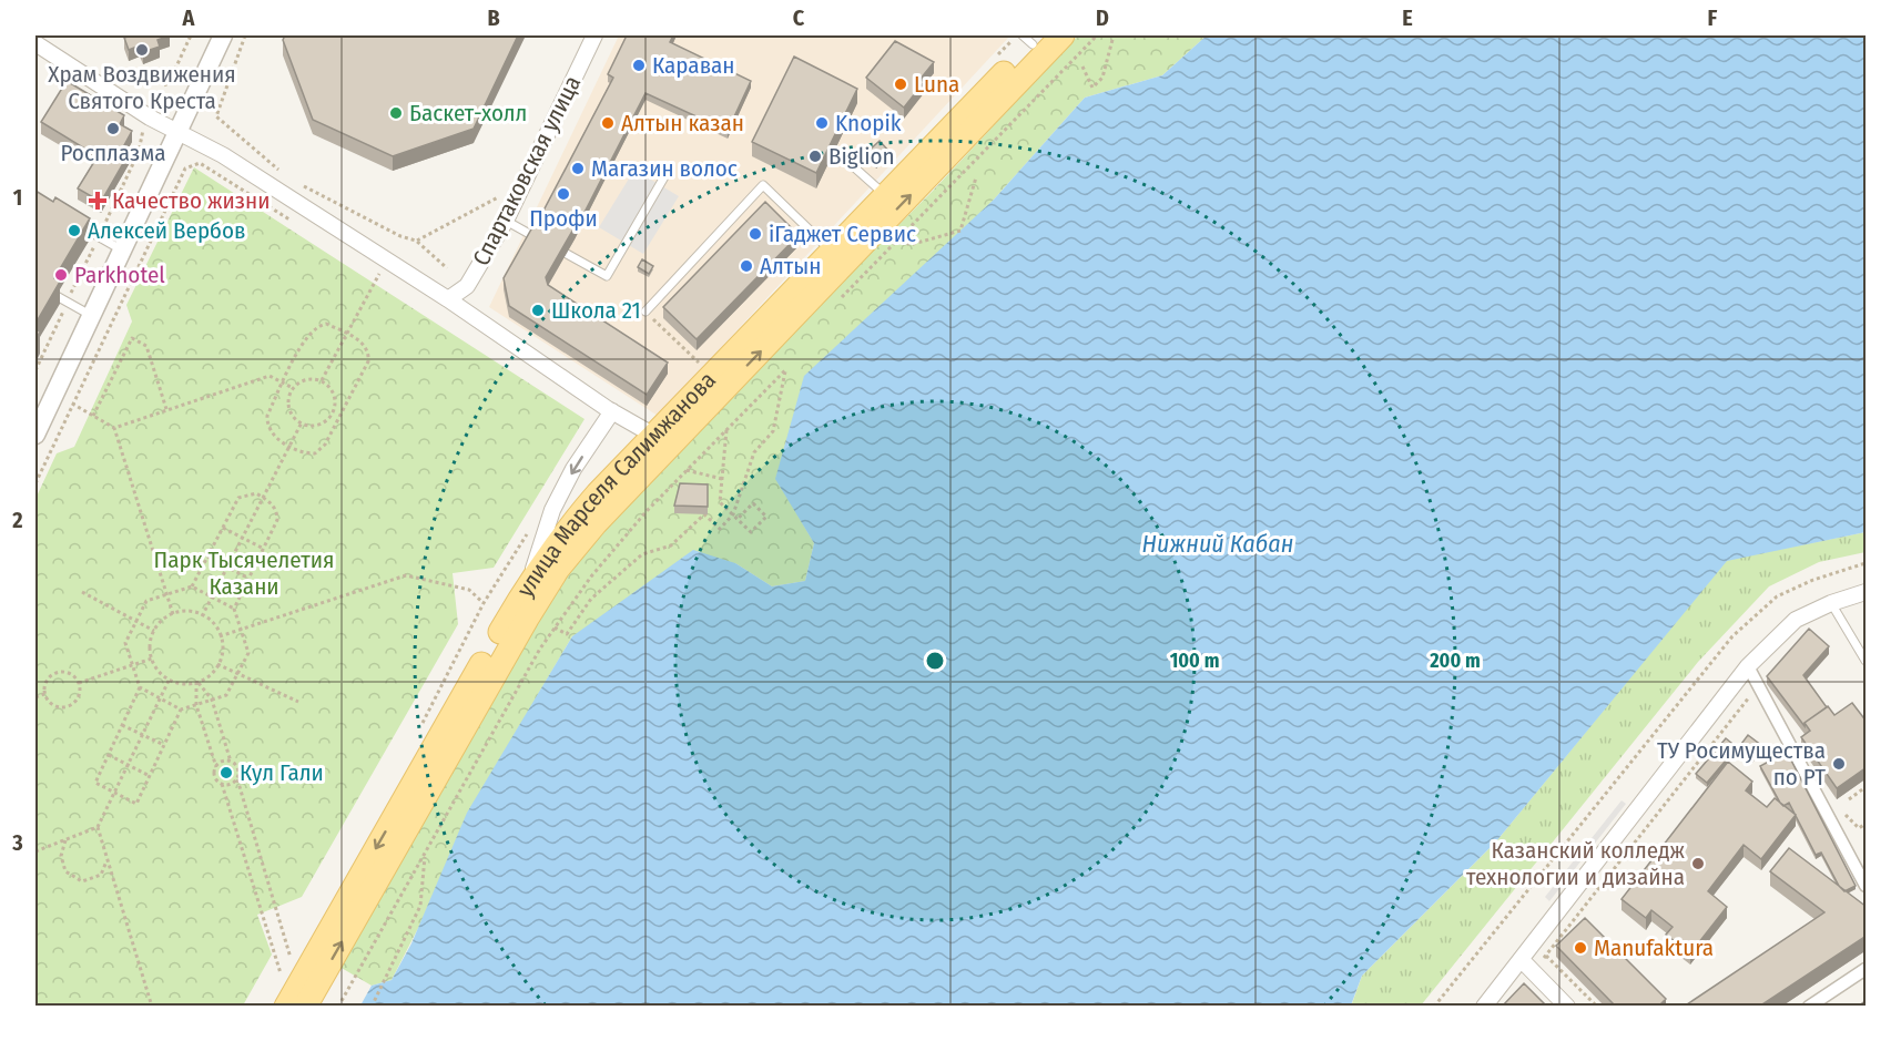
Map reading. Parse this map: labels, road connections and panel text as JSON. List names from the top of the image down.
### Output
{
  "streets": {
    "main road": ["улица Марселя Салимжанова"],
    "street": ["Спартаковская улица"]
  },
  "water": ["Нижний Кабан"],
  "parks": ["Парк Тысячелетия Казани"],
  "places": {
    "other": [
      "Храм Воздвижения Святого Креста",
      "Караван",
      "Luna",
      "Баскет-холл",
      "Алтын казан",
      "Knopik",
      "Росплазма",
      "Biglion",
      "Магазин волос",
      "Профи",
      "Алексей Вербов",
      "iГаджет Сервис",
      "Алтын",
      "Parkhotel",
      "Школа 21",
      "ТУ Росимущества по РТ",
      "Кул Гали",
      "Казанский колледж технологии и дизайна",
      "Manufaktura"
    ],
    "health": ["Качество жизни"]
  },
  "grid": {
    "columns": [
      "A",
      "B",
      "C",
      "D",
      "E",
      "F"
    ],
    "rows": ["1", "2", "3"]
  },
  "rings": ["100 m", "200 m"]
}
